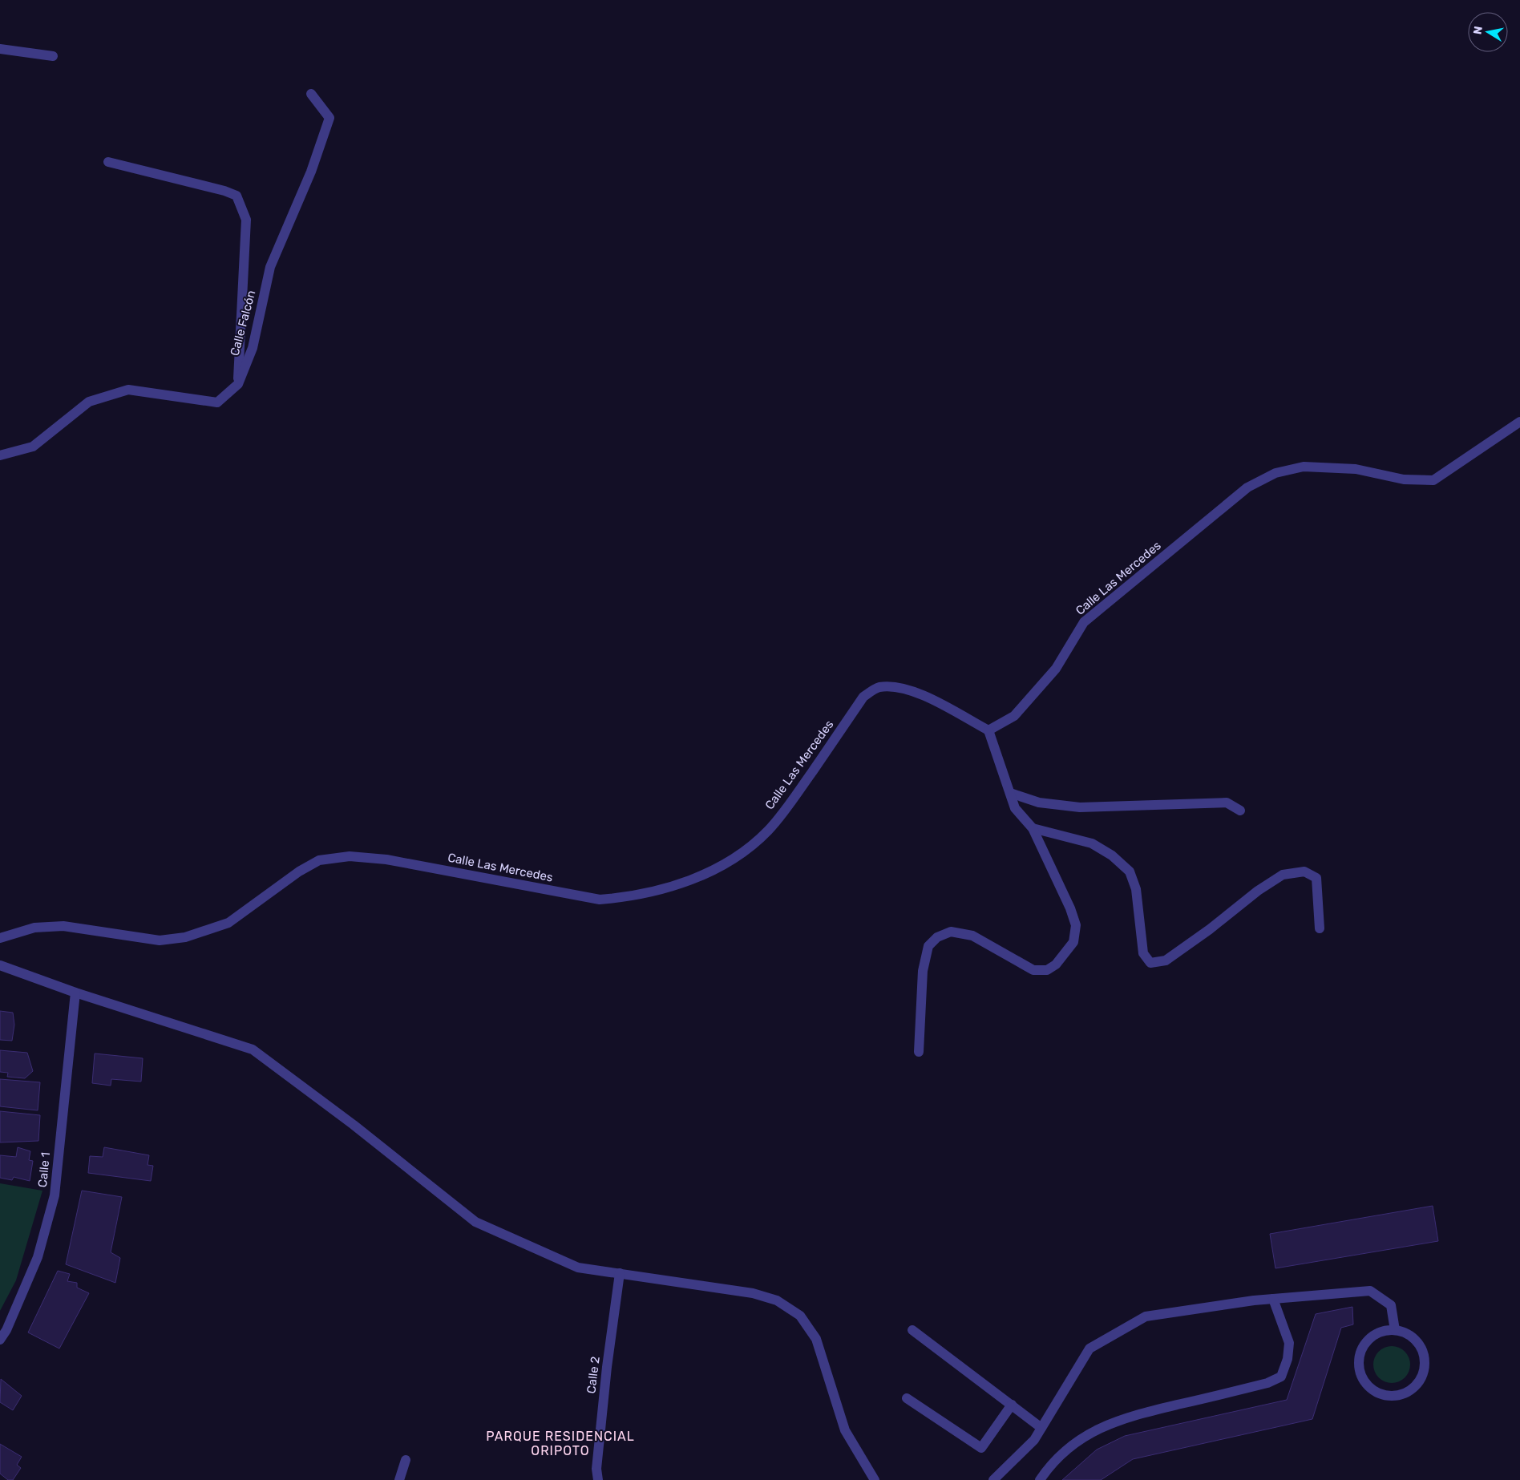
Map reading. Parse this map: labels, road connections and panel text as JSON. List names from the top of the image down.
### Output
{
  "streets": {
    "street": [
      "Calle Falcón",
      "Calle Las Mercedes",
      "Calle 1",
      "Calle 2"
    ]
  },
  "districts": ["PARQUE RESIDENCIAL ORIPOTO"],
  "north": "left"
}
